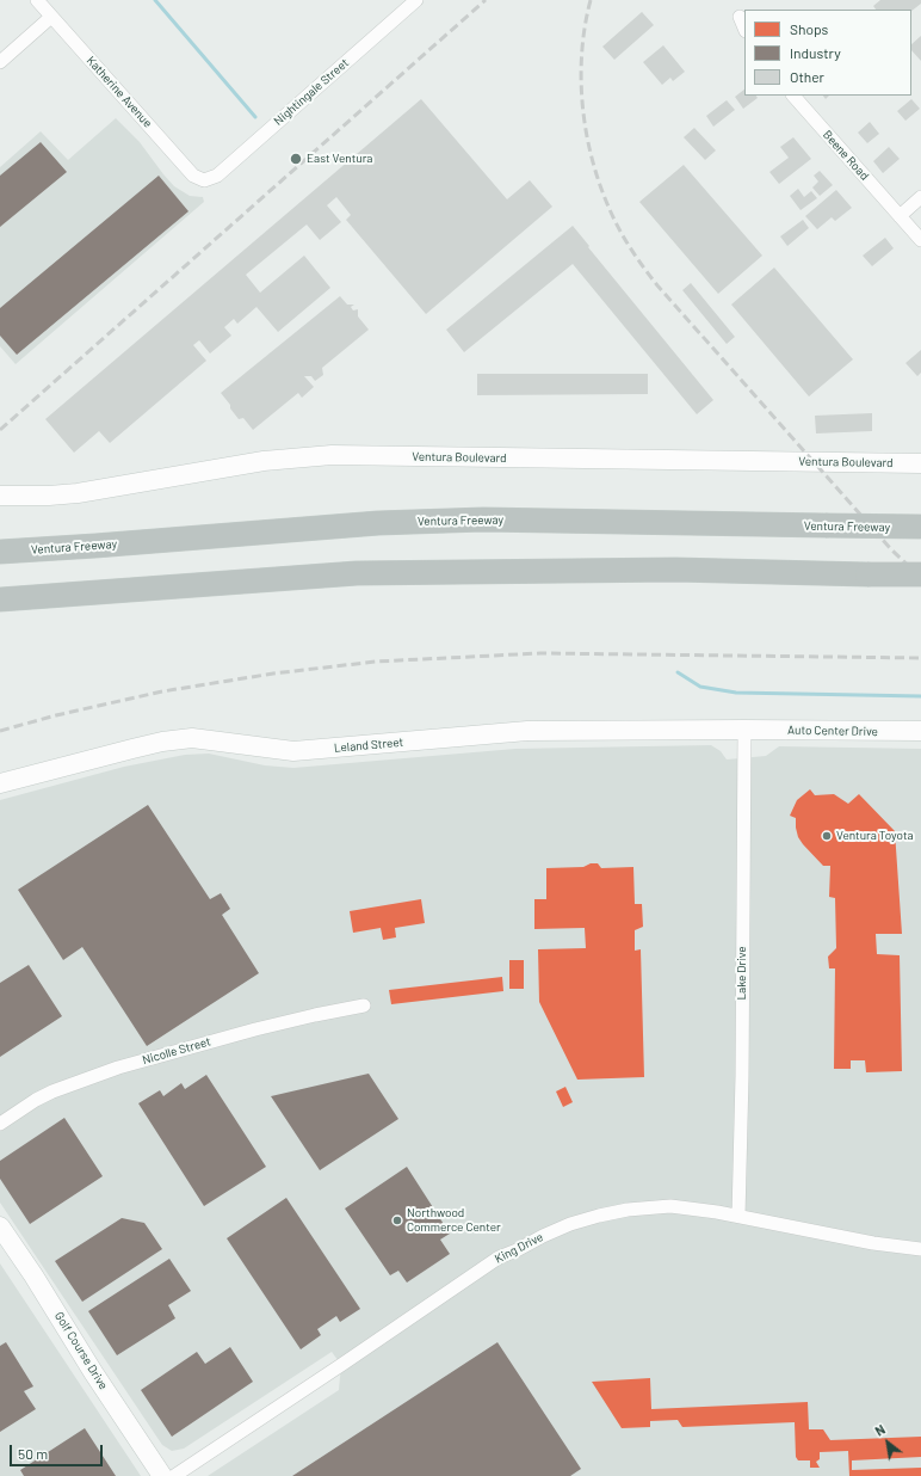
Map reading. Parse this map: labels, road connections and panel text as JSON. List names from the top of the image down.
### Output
{
  "streets": {
    "highway": ["Ventura Freeway"],
    "street": [
      "Katherine Avenue",
      "Nightingale Street",
      "Beene Road",
      "Ventura Boulevard",
      "Auto Center Drive",
      "Leland Street",
      "Lake Drive",
      "Nicolle Street",
      "King Drive",
      "Golf Course Drive"
    ]
  },
  "crossings": [
    ["Katherine Avenue", "Nightingale Street"],
    ["Auto Center Drive", "Leland Street"],
    ["Auto Center Drive", "Lake Drive"],
    ["Leland Street", "Lake Drive"],
    ["Lake Drive", "King Drive"]
  ],
  "places": ["East Ventura", "Ventura Toyota", "Northwood Commerce Center"],
  "legend": ["Shops", "Industry", "Other"],
  "scale_bar": "50 m",
  "north": "top left"
}
